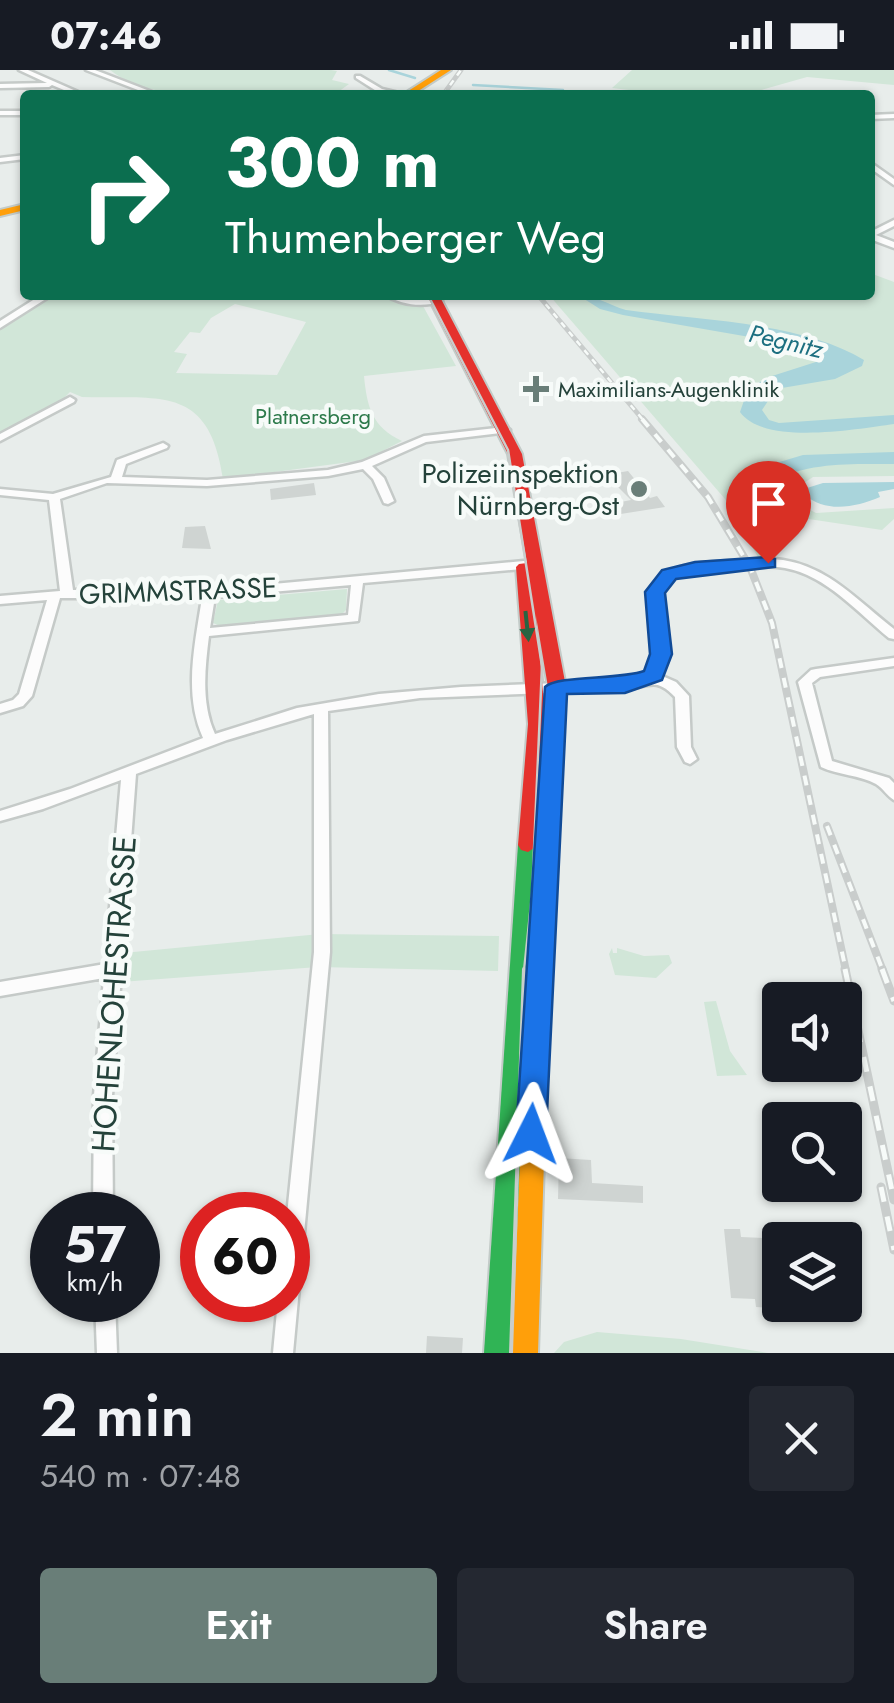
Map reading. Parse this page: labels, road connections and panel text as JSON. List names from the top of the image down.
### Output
{
  "streets": {
    "street": ["GRIMMSTRASSE", "HOHENLOHESTRASSE"]
  },
  "water": ["Pegnitz"],
  "parks": ["Platnersberg"],
  "places": {
    "health": ["Maximilians-Augenklinik"],
    "other": ["Polizeiinspektion Nürnberg-Ost"]
  },
  "page": {
    "status": "07:46",
    "turn": ["300 m", "Thumenberger Weg"],
    "speed": "57 km/h",
    "limit": "60",
    "heading": ["2 min", "540 m · 07:48"],
    "buttons": ["Exit", "Share"]
  }
}
